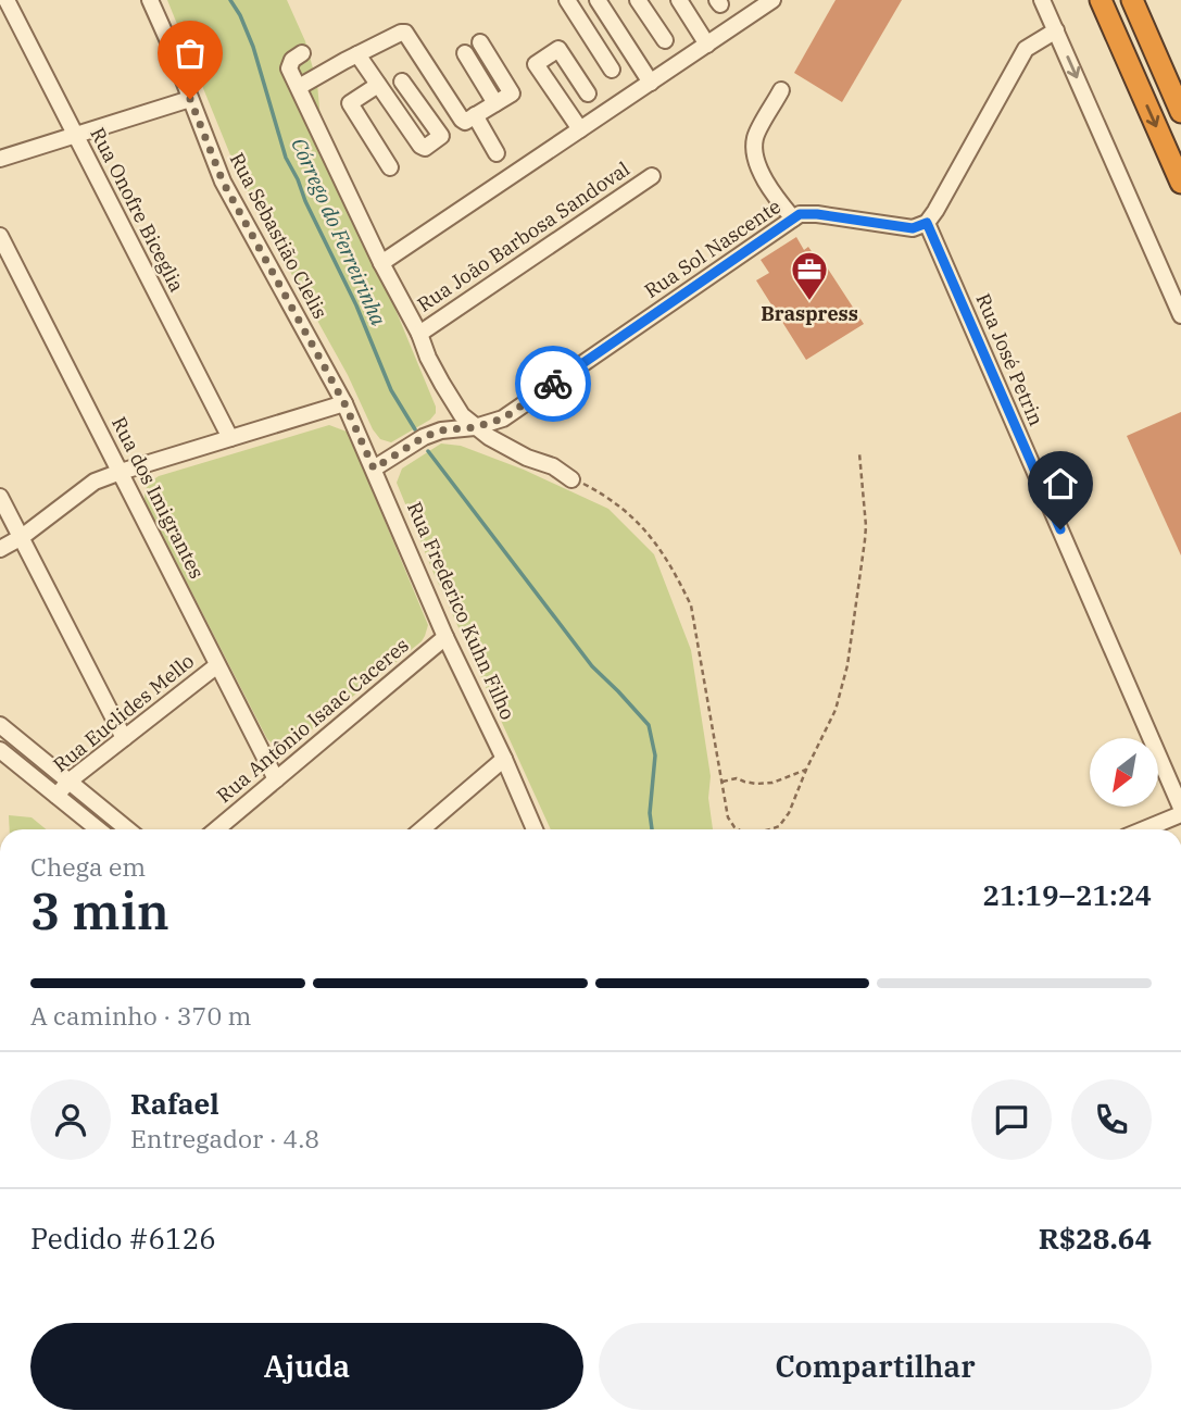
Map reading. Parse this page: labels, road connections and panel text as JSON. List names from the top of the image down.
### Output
{
  "streets": {
    "street": [
      "Rua Onofre Biceglia",
      "Rua Sebastião Clelis",
      "Rua João Barbosa Sandoval",
      "Rua Sol Nascente",
      "Rua José Petrin",
      "Rua dos Imigrantes",
      "Rua Frederico Kuhn Filho",
      "Rua Euclides Mello",
      "Rua Antônio Isaac Caceres"
    ]
  },
  "crossings": [
    ["Rua Sebastião Clelis", "Rua Frederico Kuhn Filho"],
    ["Rua Sol Nascente", "Rua José Petrin"],
    ["Rua Sol Nascente", "Rua Frederico Kuhn Filho"],
    ["Rua dos Imigrantes", "Rua Euclides Mello"],
    ["Rua dos Imigrantes", "Rua Antônio Isaac Caceres"],
    ["Rua Frederico Kuhn Filho", "Rua Antônio Isaac Caceres"]
  ],
  "water": ["Córrego do Ferreirinha"],
  "places": {
    "office": ["Braspress"]
  },
  "north": "bottom left",
  "page": {
    "heading": ["3 min", "Chega em", "21:19–21:24"],
    "panel": [
      "Rafael",
      "Entregador · 4.8",
      "Pedido #6126",
      "R$28.64"
    ],
    "bar": "A caminho · 370 m",
    "buttons": ["Ajuda", "Compartilhar"]
  }
}
